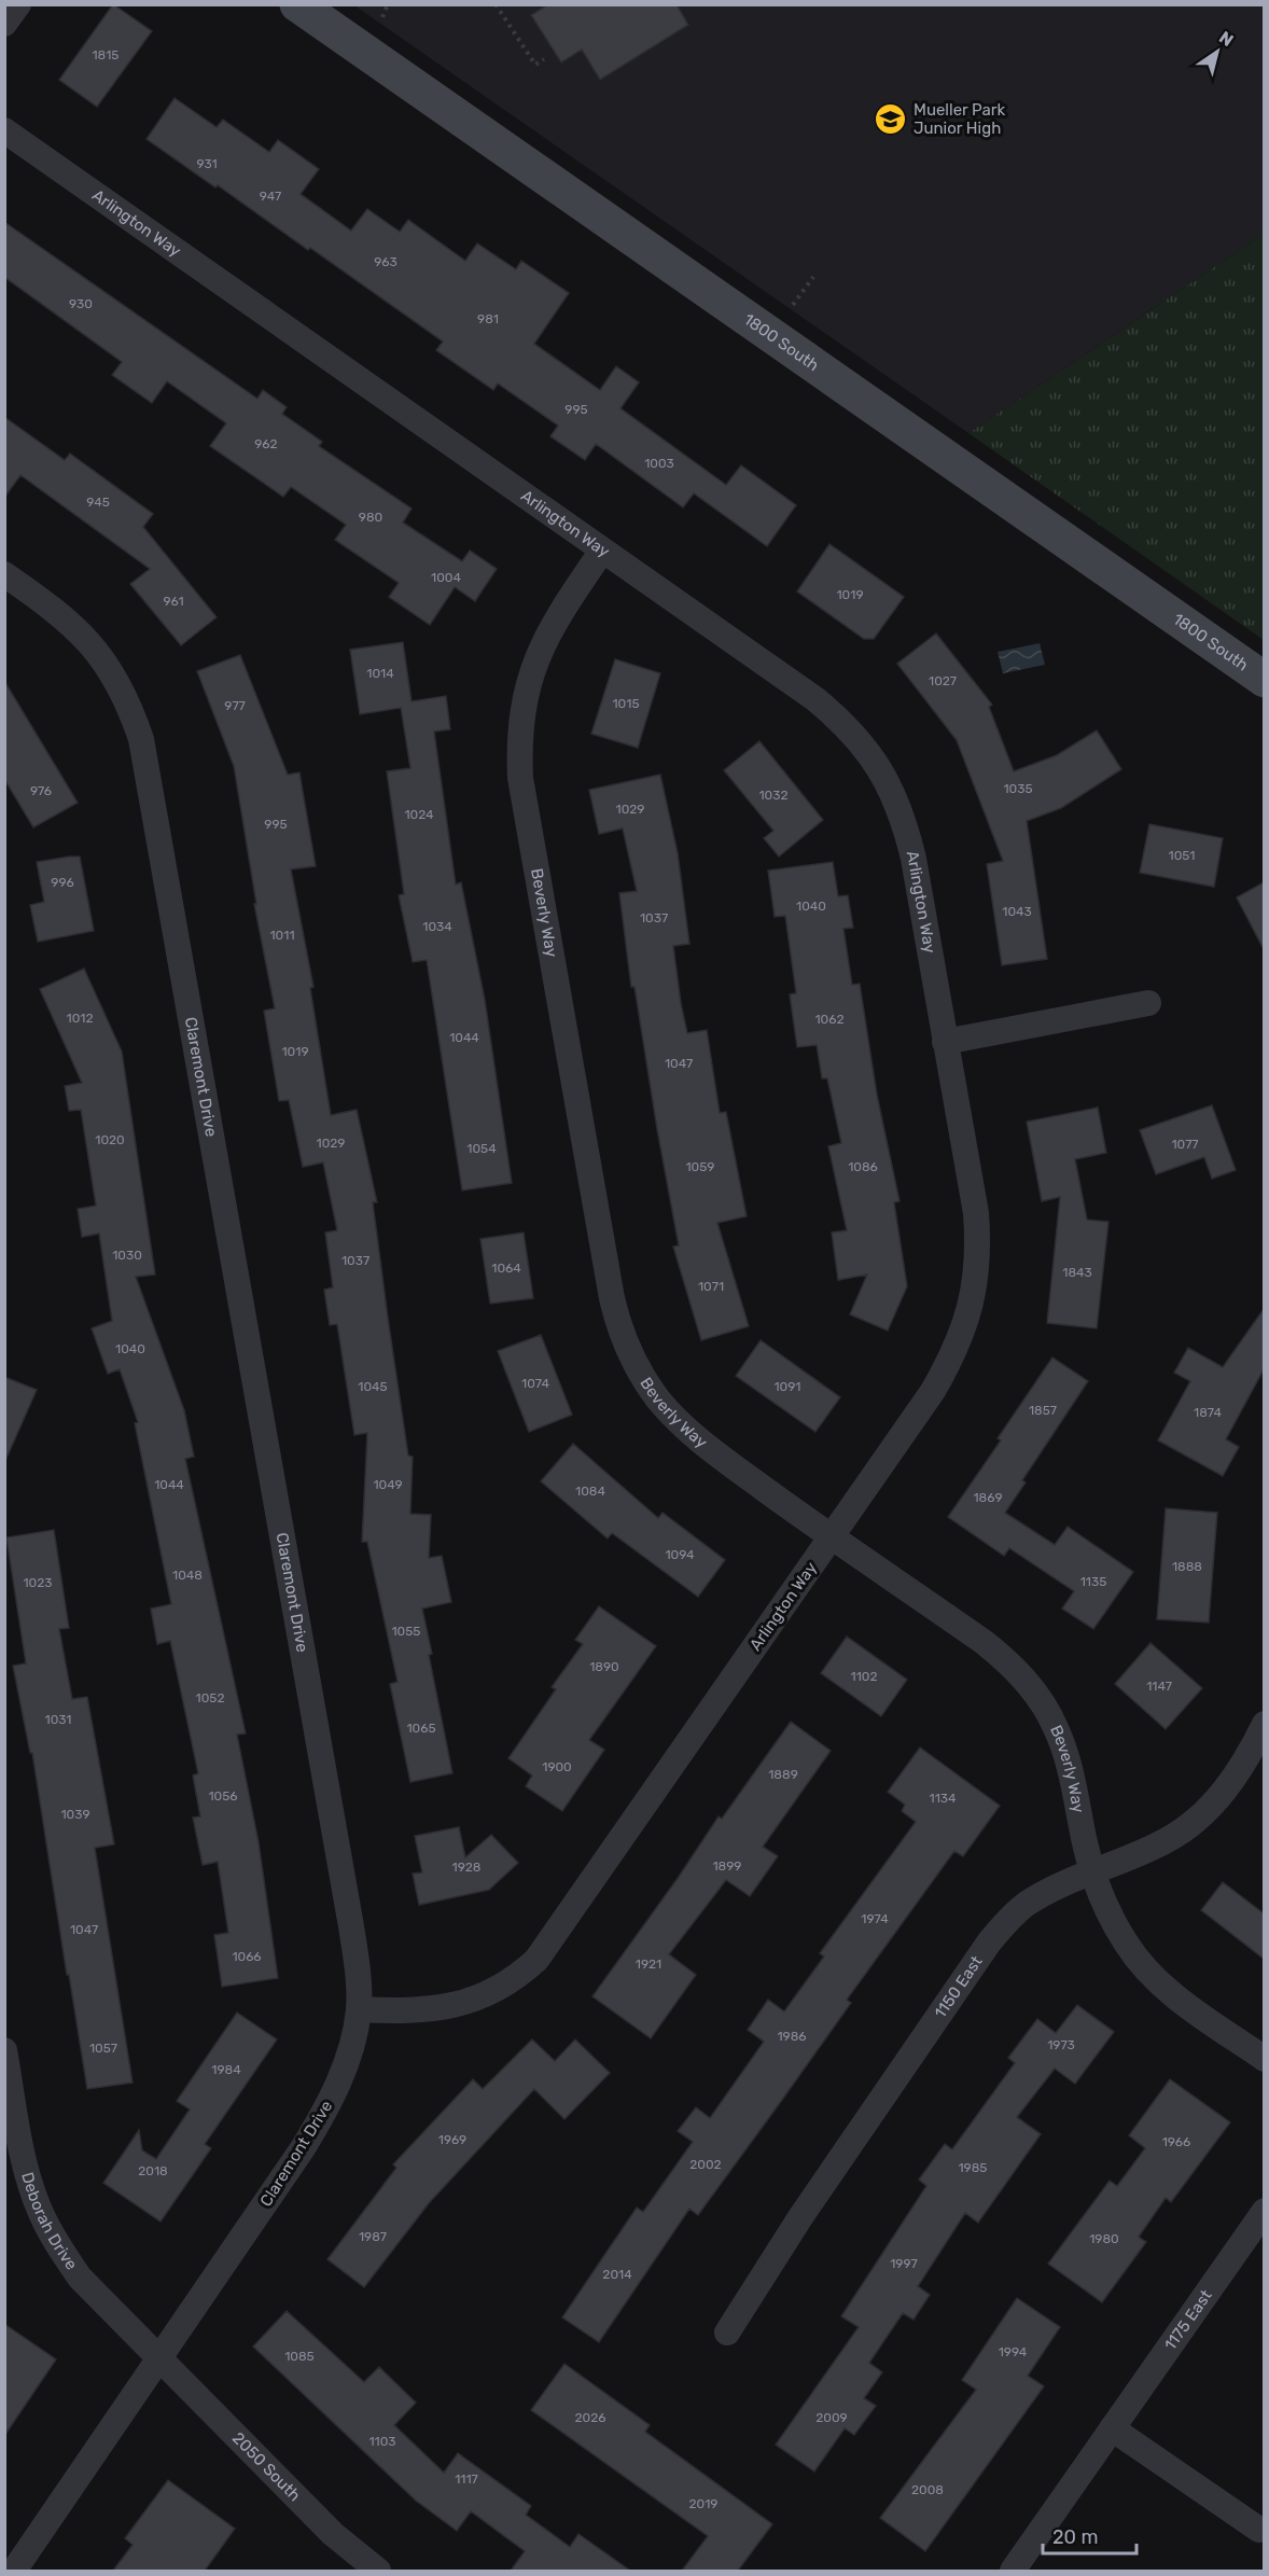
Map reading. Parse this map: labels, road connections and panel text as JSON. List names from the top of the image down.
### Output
{
  "streets": {
    "main road": ["1800 South"],
    "street": [
      "Arlington Way",
      "Beverly Way",
      "Claremont Drive",
      "1150 East",
      "Deborah Drive",
      "1175 East",
      "2050 South"
    ]
  },
  "crossings": [
    ["Arlington Way", "Beverly Way"],
    ["Arlington Way", "Claremont Drive"],
    ["Beverly Way", "1150 East"],
    ["Claremont Drive", "Deborah Drive"],
    ["Claremont Drive", "2050 South"],
    ["Deborah Drive", "2050 South"]
  ],
  "places": {
    "school or university": ["Mueller Park Junior High"]
  },
  "house_numbers": [
    "1815",
    "931",
    "947",
    "963",
    "930",
    "981",
    "995",
    "962",
    "1003",
    "945",
    "980",
    "1004",
    "1019",
    "961",
    "1014",
    "1027",
    "1015",
    "977",
    "1035",
    "976",
    "1032",
    "1029",
    "1024",
    "995",
    "1051",
    "996",
    "1040",
    "1043",
    "1037",
    "1034",
    "1011",
    "1012",
    "1062",
    "1044",
    "1019",
    "1047",
    "1020",
    "1029",
    "1077",
    "1054",
    "1059",
    "1086",
    "1030",
    "1037",
    "1064",
    "1843",
    "1071",
    "1040",
    "1074",
    "1045",
    "1091",
    "1857",
    "1874",
    "1044",
    "1049",
    "1084",
    "1869",
    "1094",
    "1888",
    "1048",
    "1135",
    "1023",
    "1055",
    "1890",
    "1102",
    "1147",
    "1052",
    "1031",
    "1065",
    "1900",
    "1889",
    "1056",
    "1134",
    "1039",
    "1899",
    "1928",
    "1974",
    "1047",
    "1066",
    "1921",
    "1986",
    "1973",
    "1057",
    "1984",
    "1969",
    "1966",
    "2002",
    "1985",
    "2018",
    "1987",
    "1980",
    "1997",
    "2014",
    "1994",
    "1085",
    "2026",
    "2009",
    "1103",
    "1117",
    "2008",
    "2019"
  ],
  "scale_bar": "20 m",
  "north": "top right"
}
